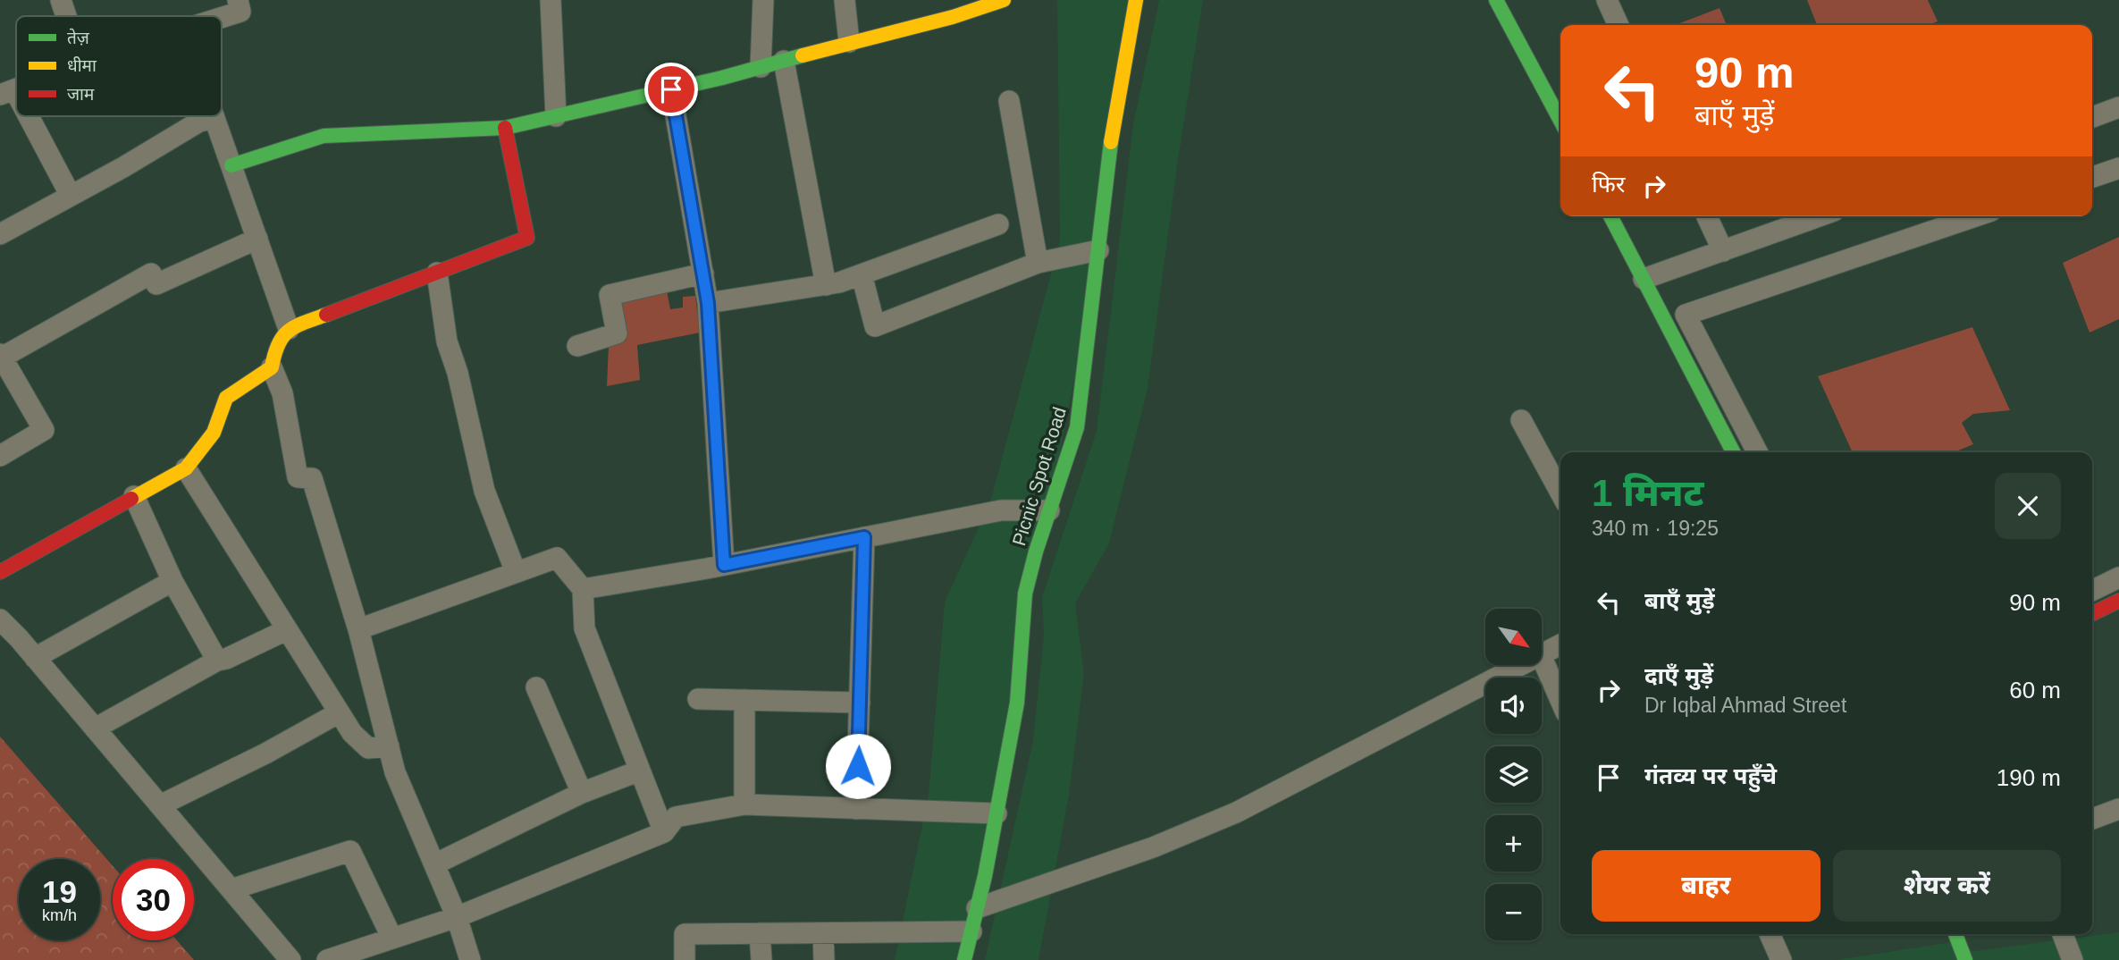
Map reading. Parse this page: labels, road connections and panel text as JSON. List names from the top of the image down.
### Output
{
  "streets": {
    "street": ["Picnic Spot Road"]
  },
  "legend": ["तेज़", "धीमा", "जाम"],
  "north": "bottom right",
  "page": {
    "turn": ["90 m", "बाएँ मुड़ें"],
    "then": "फिर",
    "heading": ["1 मिनट", "340 m · 19:25"],
    "list": [
      {
        "name": "बाएँ मुड़ें",
        "value": "90 m"
      },
      {
        "name": "दाएँ मुड़ें",
        "note": "Dr Iqbal Ahmad Street",
        "value": "60 m"
      },
      {
        "name": "गंतव्य पर पहुँचे",
        "value": "190 m"
      }
    ],
    "map_buttons": ["+", "−"],
    "buttons": ["बाहर", "शेयर करें"],
    "speed": "19 km/h",
    "limit": "30"
  }
}
